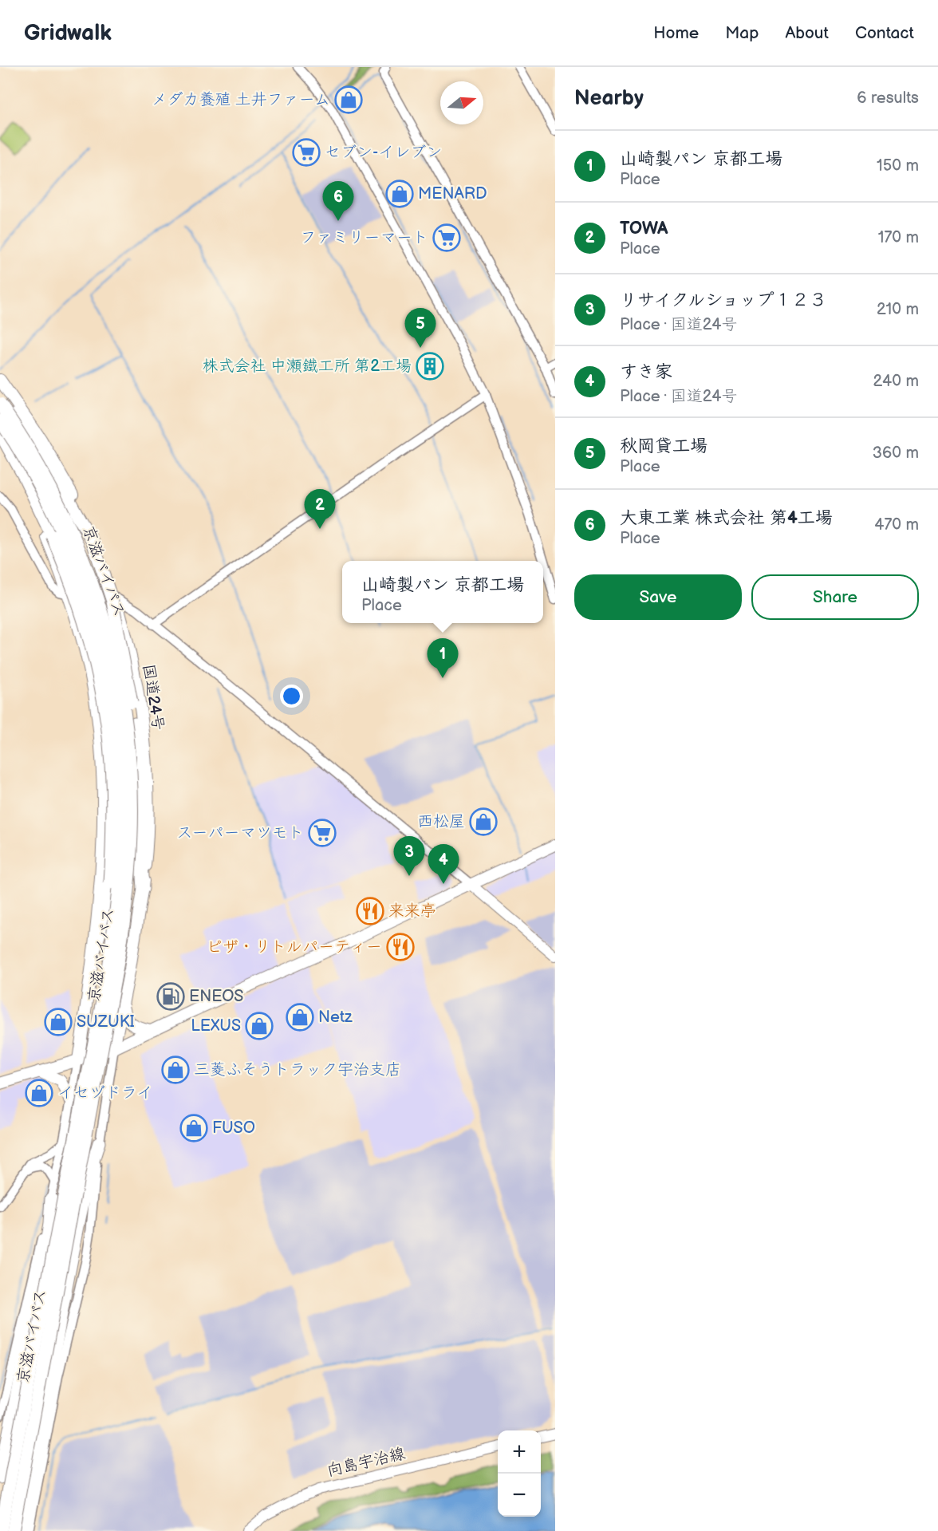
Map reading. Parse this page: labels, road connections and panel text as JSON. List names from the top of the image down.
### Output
{
  "streets": {
    "highway": ["京滋バイパス"],
    "main road": ["国道24号", "向島宇治線"]
  },
  "places": {
    "shop": [
      "メダカ養殖 土井ファーム",
      "MENARD",
      "西松屋",
      "Netz",
      "SUZUKI",
      "LEXUS",
      "三菱ふそうトラック宇治支店",
      "イセヅドライ",
      "FUSO"
    ],
    "supermarket": ["セブン-イレブン", "ファミリーマート", "スーパーマツモト"],
    "building": ["株式会社 中瀬鐵工所 第2工場"],
    "restaurant": ["来来亭", "ピザ・リトルパーティー"],
    "fuel station": ["ENEOS"]
  },
  "north": "right",
  "page": {
    "header": "Gridwalk",
    "nav": [
      "Home",
      "Map",
      "About",
      "Contact"
    ],
    "heading": ["Nearby", "6 results"],
    "list": [
      {
        "mark": "1",
        "name": "山崎製パン 京都工場",
        "note": "Place",
        "value": "150 m"
      },
      {
        "mark": "2",
        "name": "TOWA",
        "note": "Place",
        "value": "170 m"
      },
      {
        "mark": "3",
        "name": "リサイクルショップ１２３",
        "note": "Place · 国道24号",
        "value": "210 m"
      },
      {
        "mark": "4",
        "name": "すき家",
        "note": "Place · 国道24号",
        "value": "240 m"
      },
      {
        "mark": "5",
        "name": "秋岡貸工場",
        "note": "Place",
        "value": "360 m"
      },
      {
        "mark": "6",
        "name": "大東工業 株式会社 第4工場",
        "note": "Place",
        "value": "470 m"
      }
    ],
    "pins": [
      "6",
      "5",
      "2",
      "1",
      "3",
      "4"
    ],
    "buttons": ["Save", "Share"],
    "popup": ["山崎製パン 京都工場", "Place"],
    "map_buttons": ["+", "−"]
  }
}
